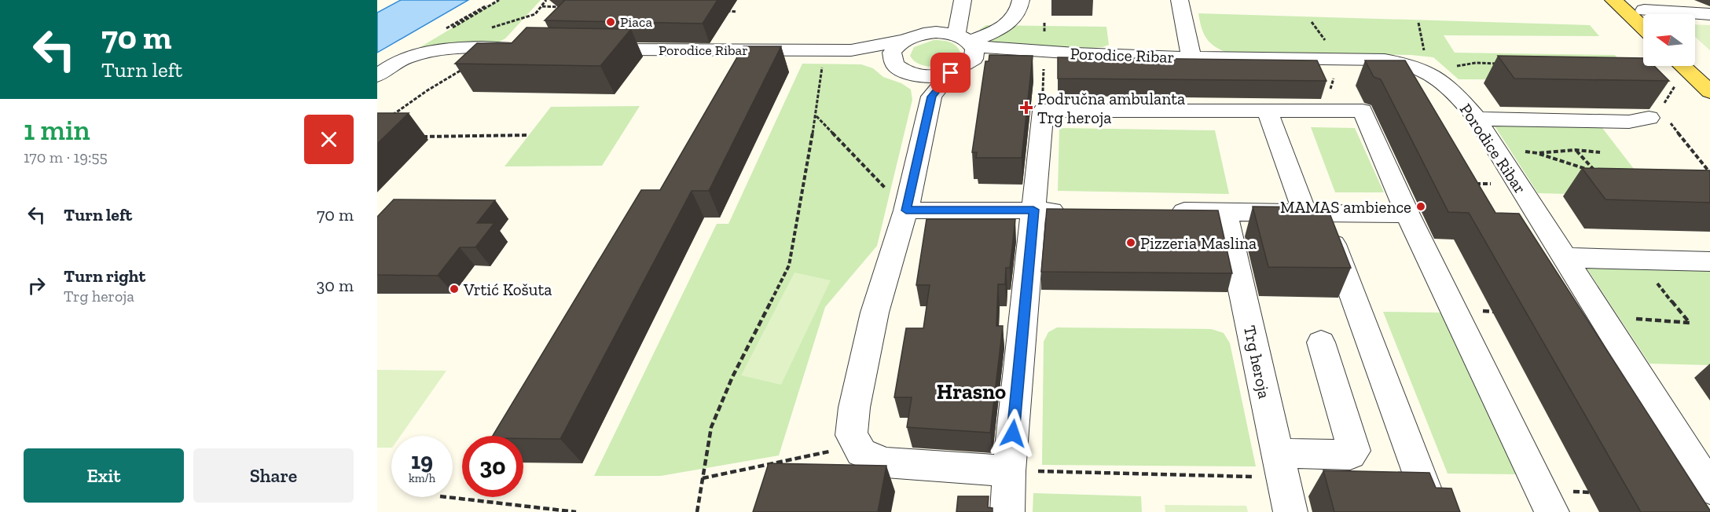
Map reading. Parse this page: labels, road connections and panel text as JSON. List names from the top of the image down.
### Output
{
  "streets": {
    "street": ["Porodice Ribar", "Trg heroja"]
  },
  "districts": ["Hrasno"],
  "places": {
    "other": [
      "Piaca",
      "MAMAS ambience",
      "Pizzeria Maslina",
      "Vrtić Košuta"
    ],
    "health": ["Područna ambulanta Trg heroja"]
  },
  "north": "left",
  "page": {
    "turn": ["70 m", "Turn left"],
    "heading": ["1 min", "170 m · 19:55"],
    "list": [
      {
        "name": "Turn left",
        "value": "70 m"
      },
      {
        "name": "Turn right",
        "note": "Trg heroja",
        "value": "30 m"
      }
    ],
    "speed": "19 km/h",
    "limit": "30",
    "buttons": ["Exit", "Share"]
  }
}
